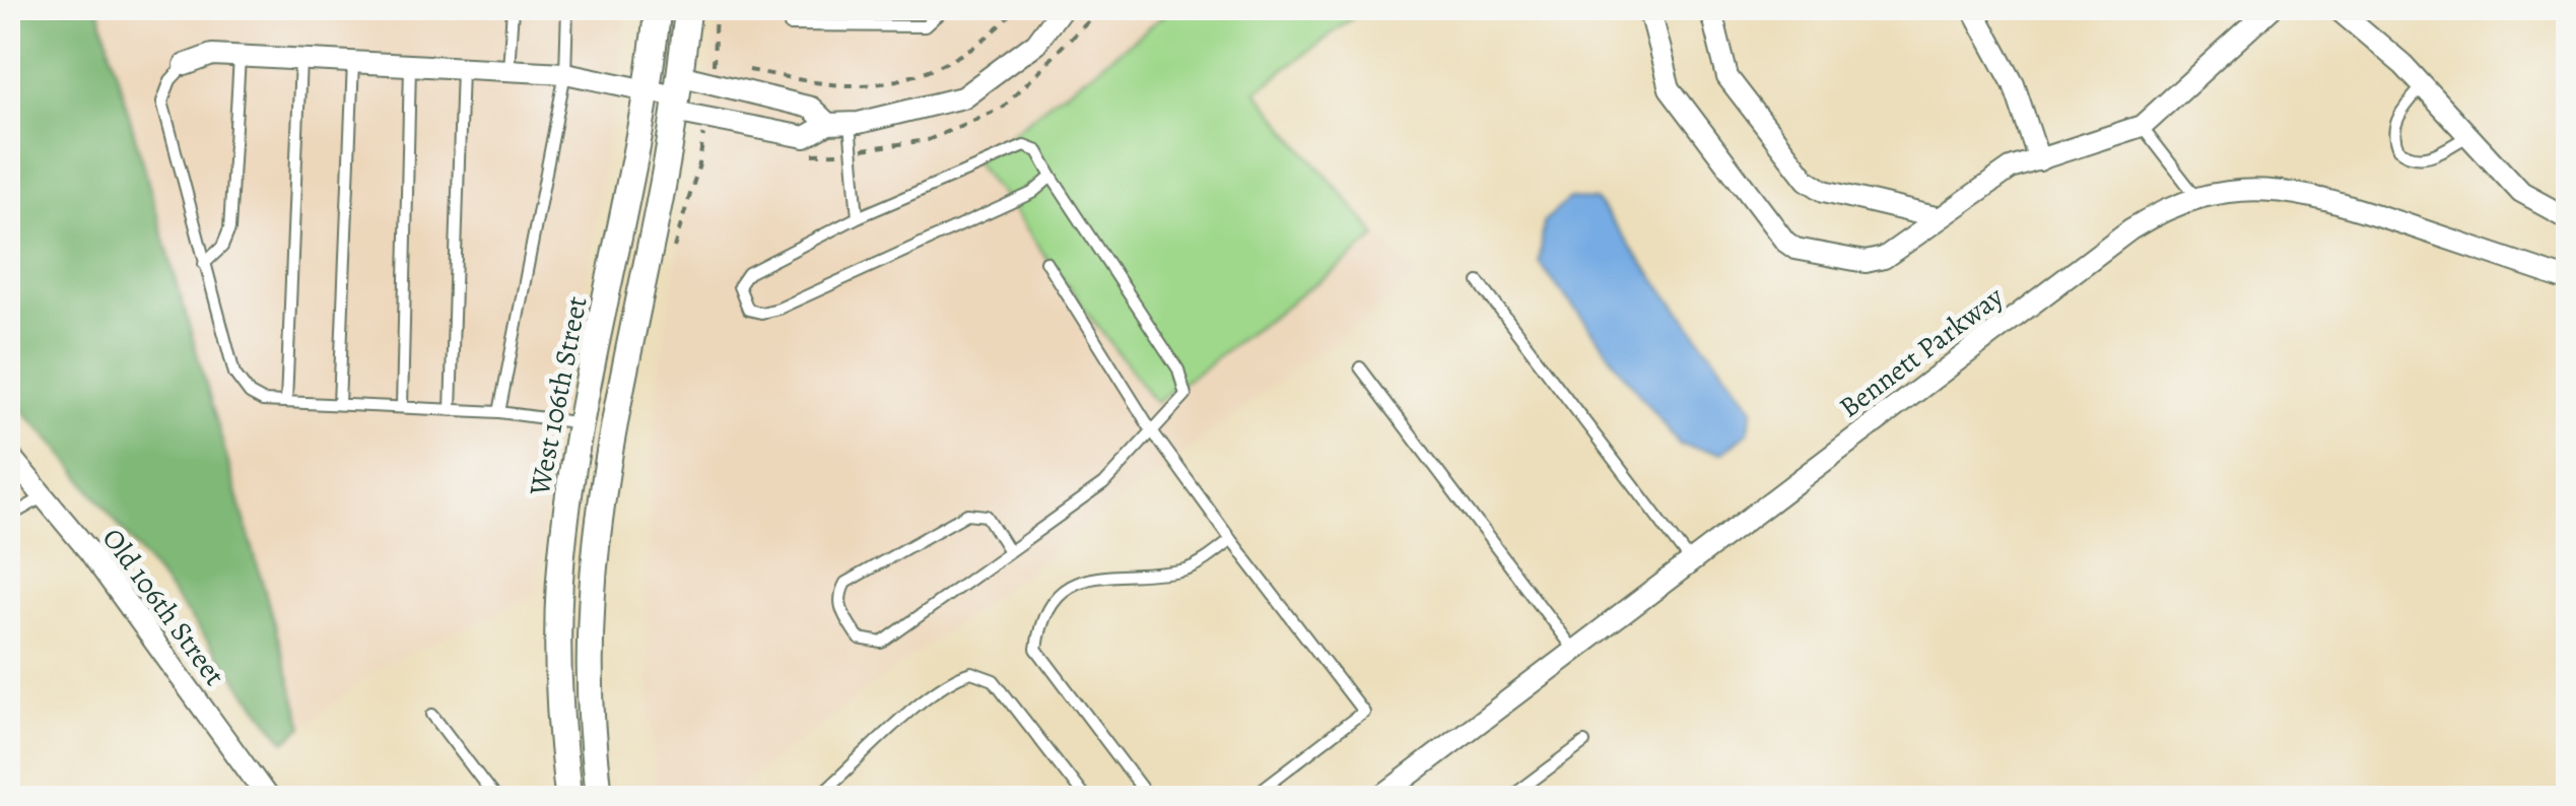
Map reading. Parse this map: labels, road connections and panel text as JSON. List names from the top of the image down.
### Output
{
  "streets": {
    "street": ["Bennett Parkway", "West 106th Street", "Old 106th Street"]
  }
}
